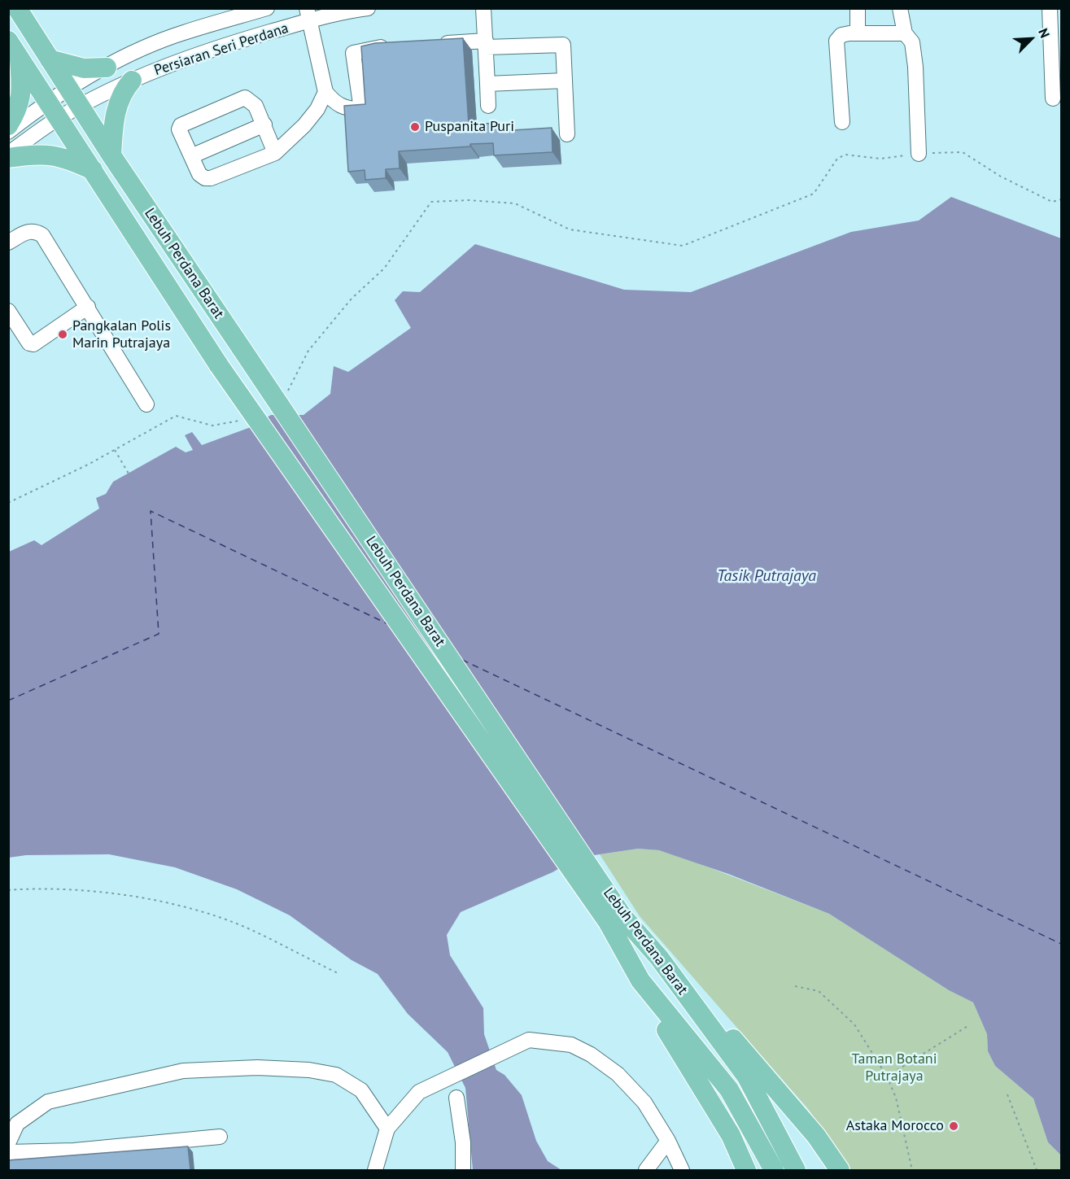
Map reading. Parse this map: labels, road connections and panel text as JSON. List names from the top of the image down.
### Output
{
  "streets": {
    "main road": ["Lebuh Perdana Barat"],
    "street": ["Persiaran Seri Perdana"]
  },
  "crossings": [
    ["Persiaran Seri Perdana", "Lebuh Perdana Barat"]
  ],
  "water": ["Tasik Putrajaya"],
  "parks": ["Taman Botani Putrajaya"],
  "places": ["Puspanita Puri", "Pangkalan Polis Marin Putrajaya", "Astaka Morocco"],
  "north": "top right"
}
